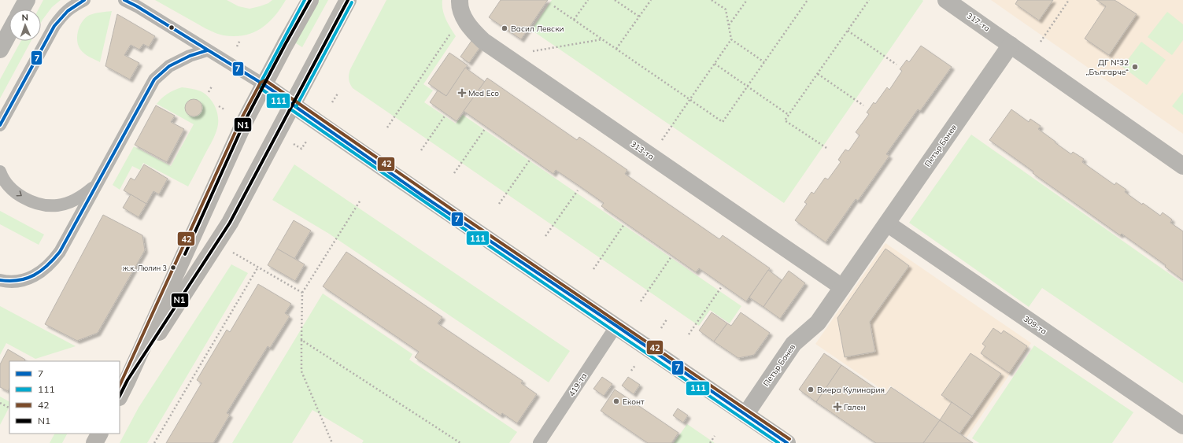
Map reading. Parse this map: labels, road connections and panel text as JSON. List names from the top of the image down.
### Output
{
  "streets": {
    "street": [
      "317-та",
      "Петър Бонев",
      "313-та",
      "309-та"
    ],
    "lane": ["419-та"]
  },
  "crossings": [
    ["317-та", "Петър Бонев"],
    ["Петър Бонев", "313-та"],
    ["Петър Бонев", "309-та"]
  ],
  "places": {
    "other": [
      "Васил Левски",
      "ДГ №32 „Българче“",
      "ж.к. Люлин 3",
      "Виера Кулинария",
      "Еконт"
    ],
    "health": ["Med Eco", "Гален"]
  },
  "lines": [
    "transit line 7",
    "transit line 111",
    "transit line N1",
    "transit line 42"
  ],
  "legend": [
    "7",
    "111",
    "42",
    "N1"
  ],
  "north": "top"
}
